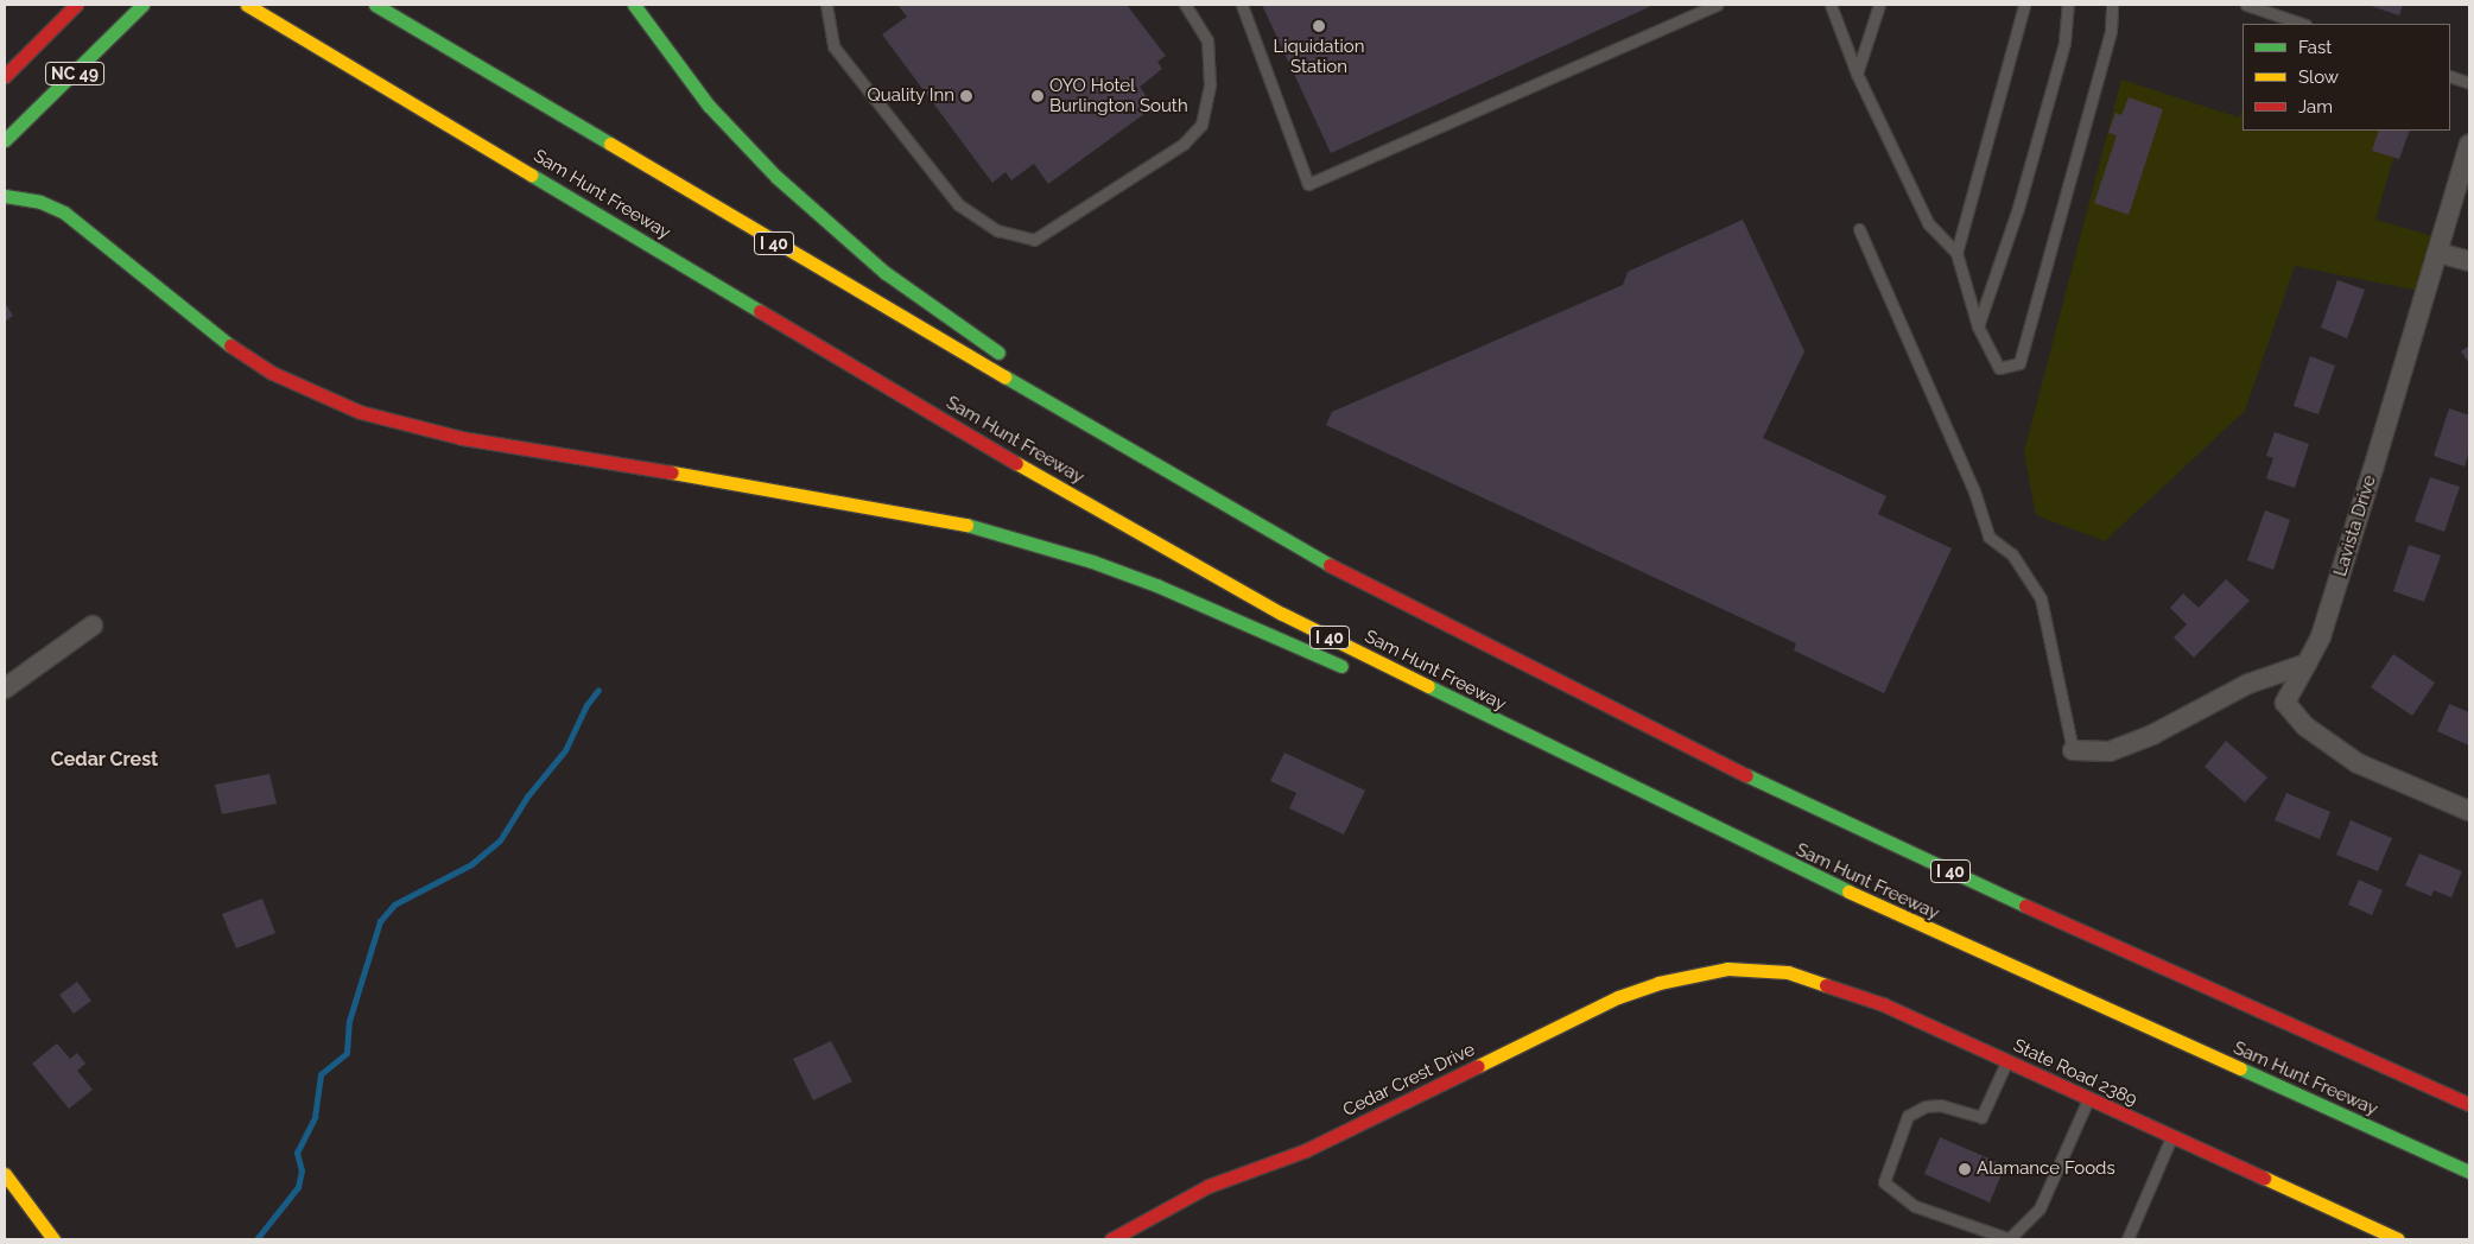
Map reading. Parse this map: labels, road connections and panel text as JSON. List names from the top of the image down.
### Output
{
  "streets": {
    "main road": [
      "NC 49",
      "Sam Hunt Freeway",
      "I 40",
      "State Road 2389",
      "Cedar Crest Drive"
    ],
    "street": ["Lavista Drive"]
  },
  "crossings": [
    ["State Road 2389", "Cedar Crest Drive"]
  ],
  "districts": ["Cedar Crest"],
  "places": [
    "Liquidation Station",
    "Quality Inn",
    "OYO Hotel Burlington South",
    "Alamance Foods"
  ],
  "legend": ["Fast", "Slow", "Jam"]
}
